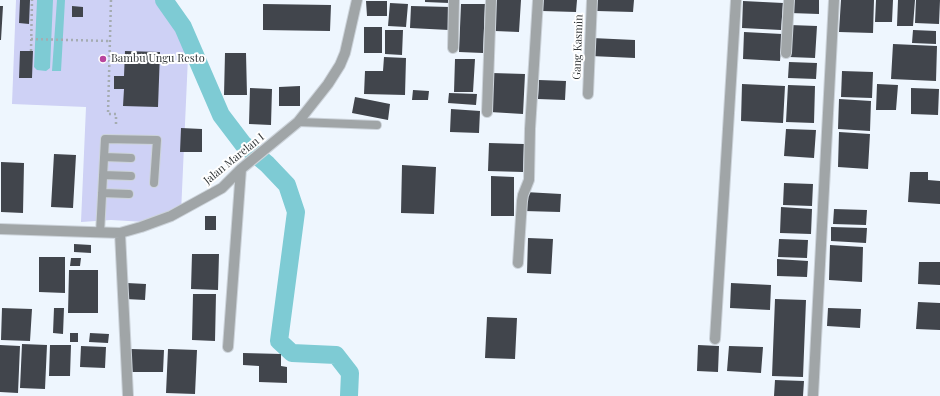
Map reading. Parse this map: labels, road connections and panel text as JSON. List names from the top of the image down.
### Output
{
  "streets": {
    "street": ["Gang Kasmin", "Jalan Marelan I"]
  },
  "places": ["Bambu Ungu Resto"]
}
